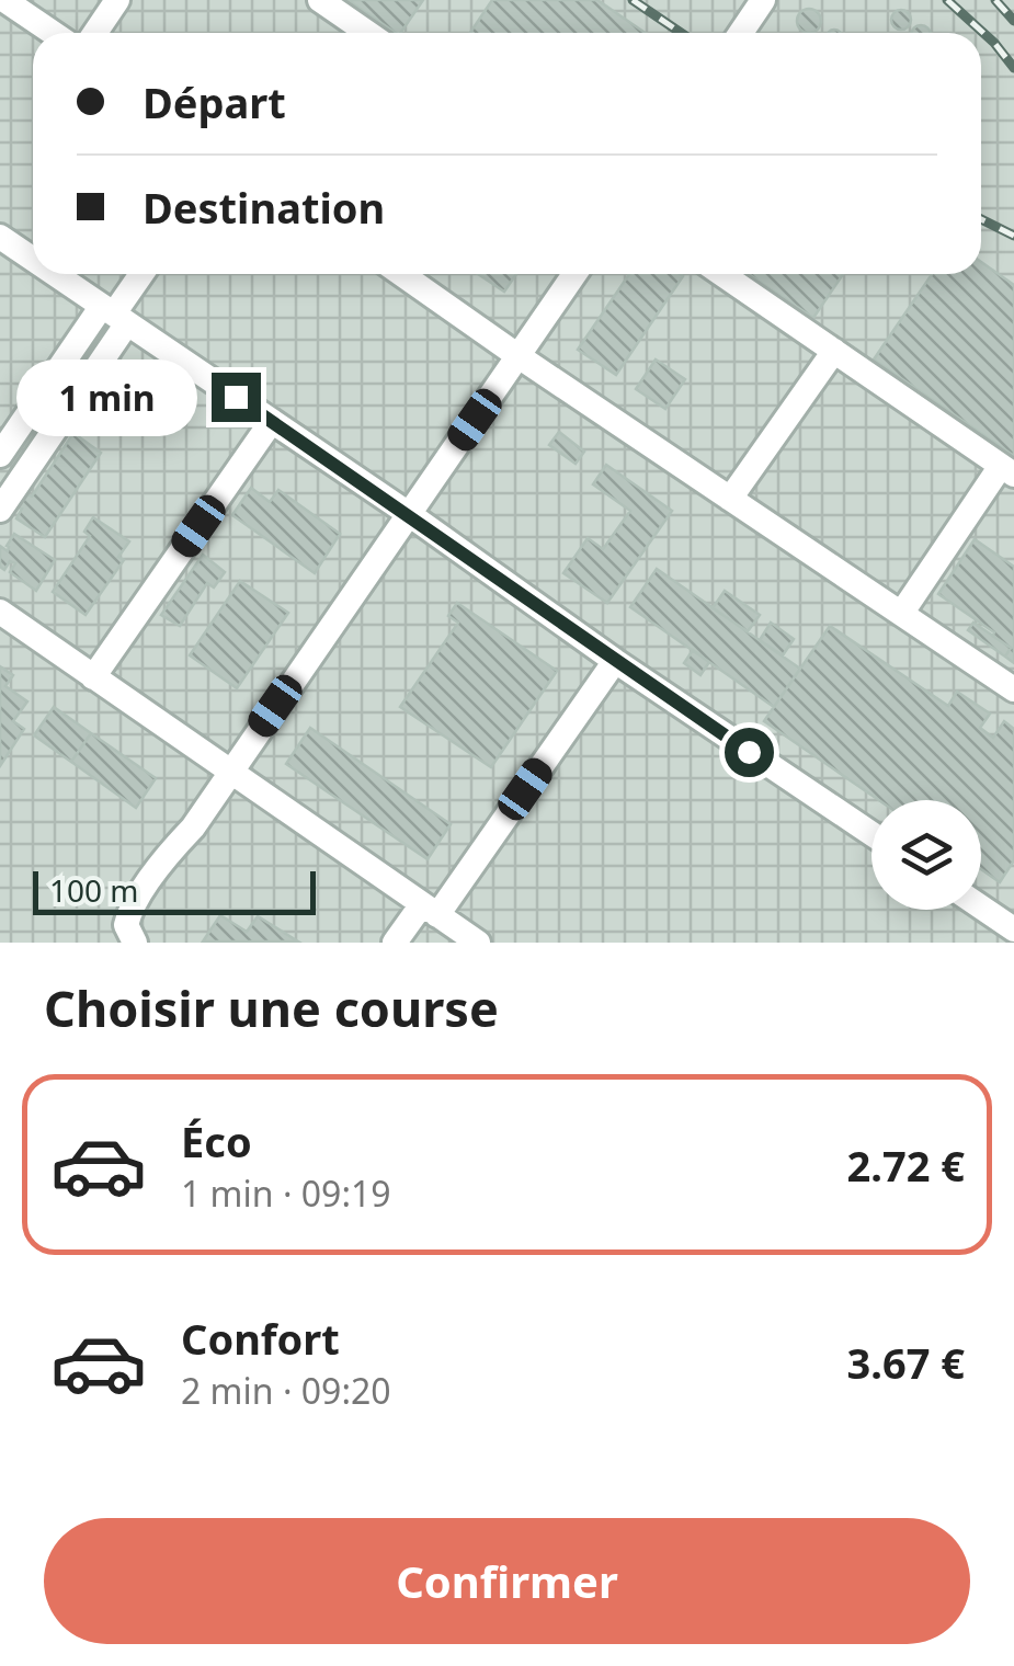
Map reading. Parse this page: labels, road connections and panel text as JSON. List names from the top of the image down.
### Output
{
  "scale_bar": "100 m",
  "page": {
    "banner": ["Départ", "Destination"],
    "bubble": "1 min",
    "scale": "100 m",
    "heading": "Choisir une course",
    "list": [
      {
        "name": "Éco",
        "note": "1 min · 09:19",
        "value": "2.72 €"
      },
      {
        "name": "Confort",
        "note": "2 min · 09:20",
        "value": "3.67 €"
      }
    ],
    "buttons": "Confirmer"
  }
}
